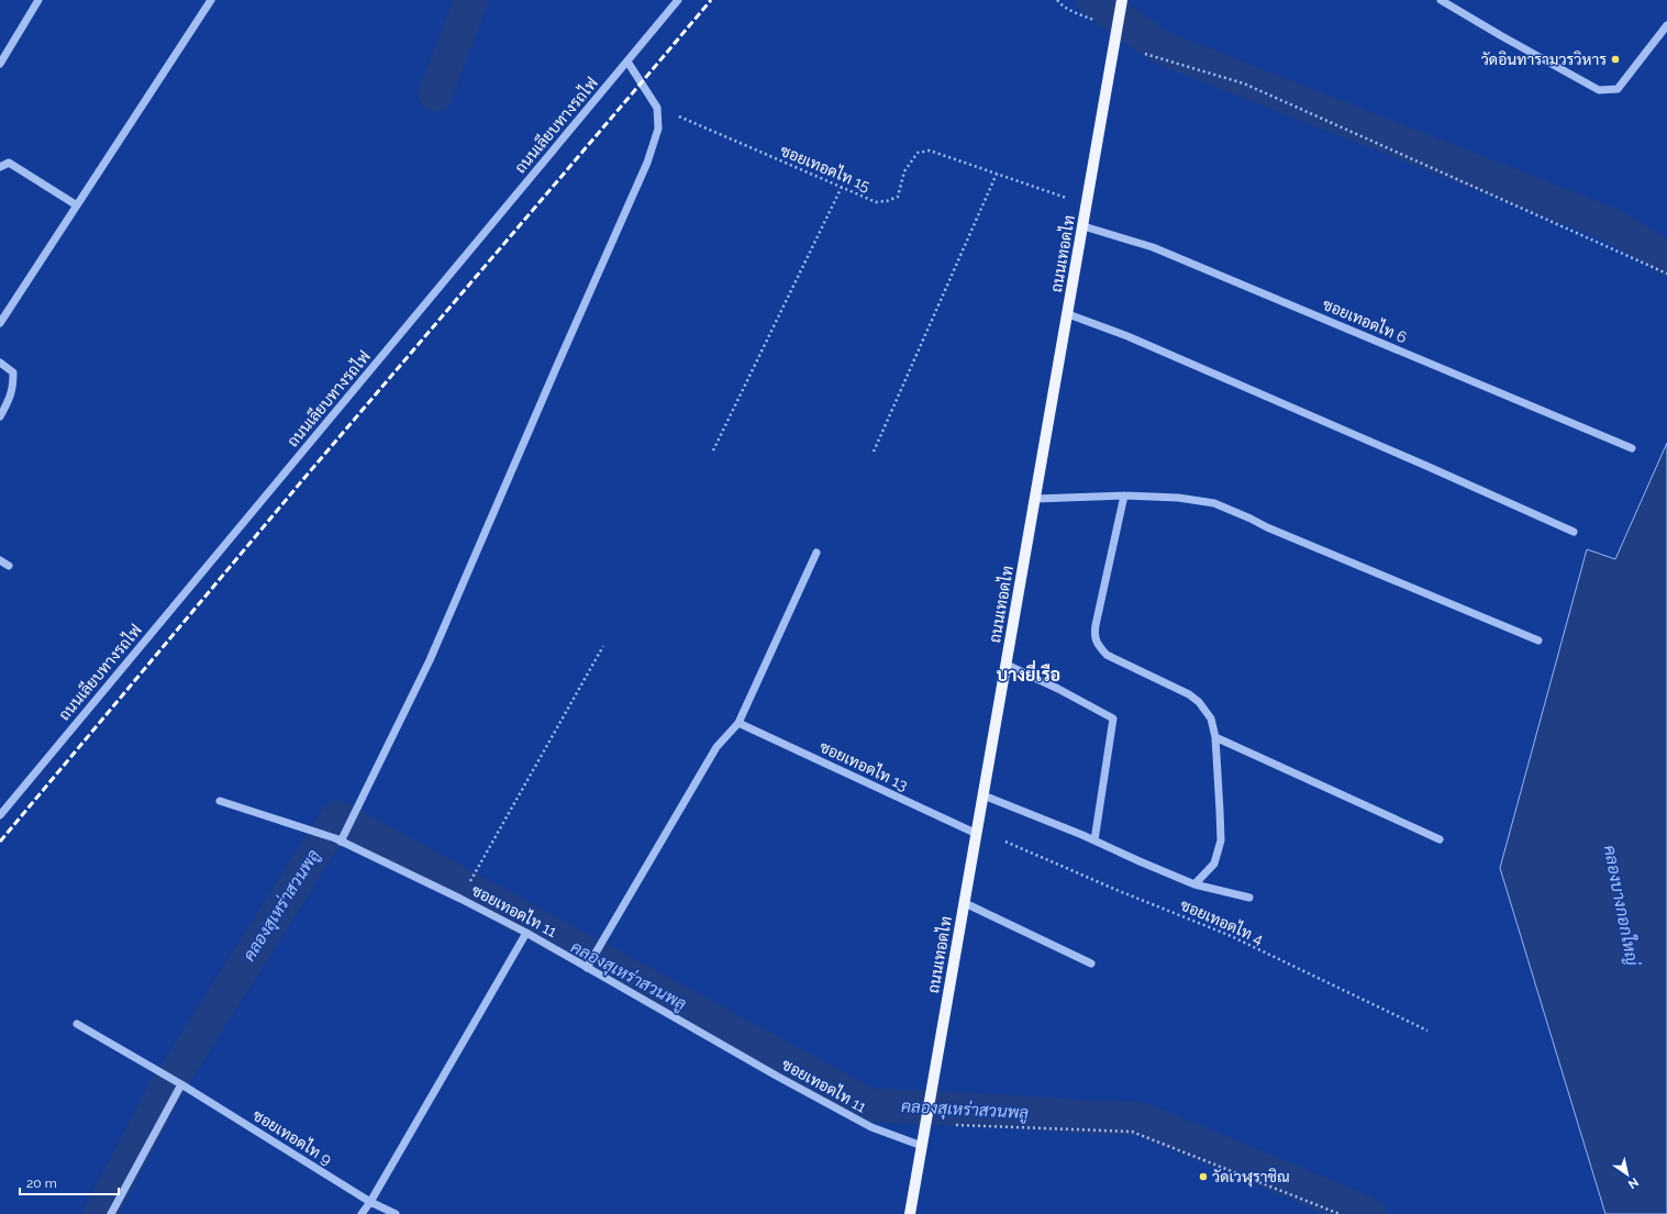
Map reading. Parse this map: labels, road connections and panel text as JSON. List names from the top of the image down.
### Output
{
  "streets": {
    "main road": ["ถนนเทอดไท"],
    "street": [
      "ถนนเลียบทางรถไฟ",
      "ซอยเทอดไท 6",
      "ซอยเทอดไท 13",
      "ซอยเทอดไท 11",
      "ซอยเทอดไท 9"
    ],
    "path": ["ซอยเทอดไท 15", "ซอยเทอดไท 4"]
  },
  "crossings": [
    ["ซอยเทอดไท 15", "ถนนเทอดไท"],
    ["ถนนเทอดไท", "ซอยเทอดไท 6"],
    ["ถนนเทอดไท", "ซอยเทอดไท 13"],
    ["ถนนเทอดไท", "ซอยเทอดไท 11"]
  ],
  "districts": ["บางยี่เรือ"],
  "water": ["คลองสุเหร่าสวนพลู", "คลองบางกอกใหญ่"],
  "places": ["วัดอินทารามวรวิหาร", "วัดเวฬุราชิณ"],
  "scale_bar": "20 m",
  "north": "bottom right"
}
